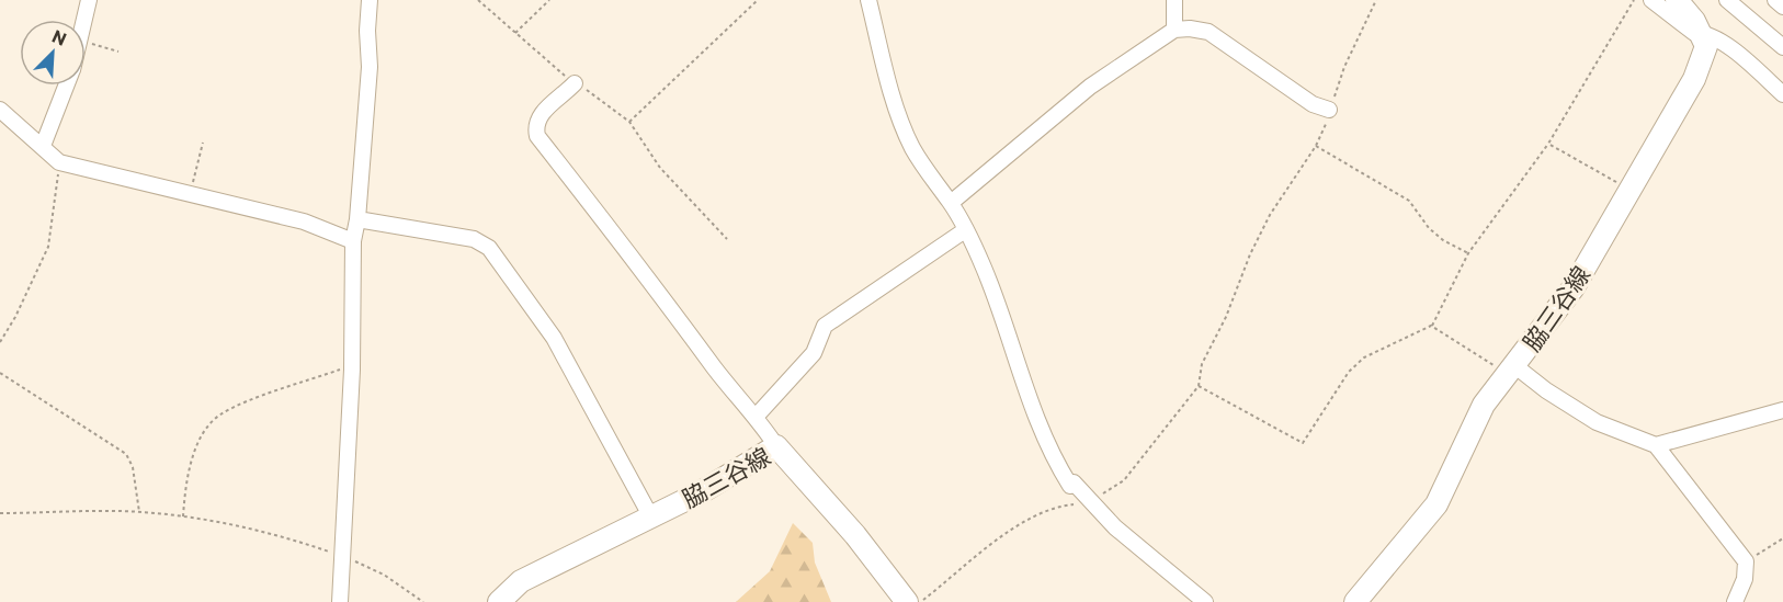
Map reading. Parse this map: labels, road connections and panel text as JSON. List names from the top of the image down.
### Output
{
  "streets": {
    "main road": ["脇三谷線"]
  },
  "north": "top right"
}
